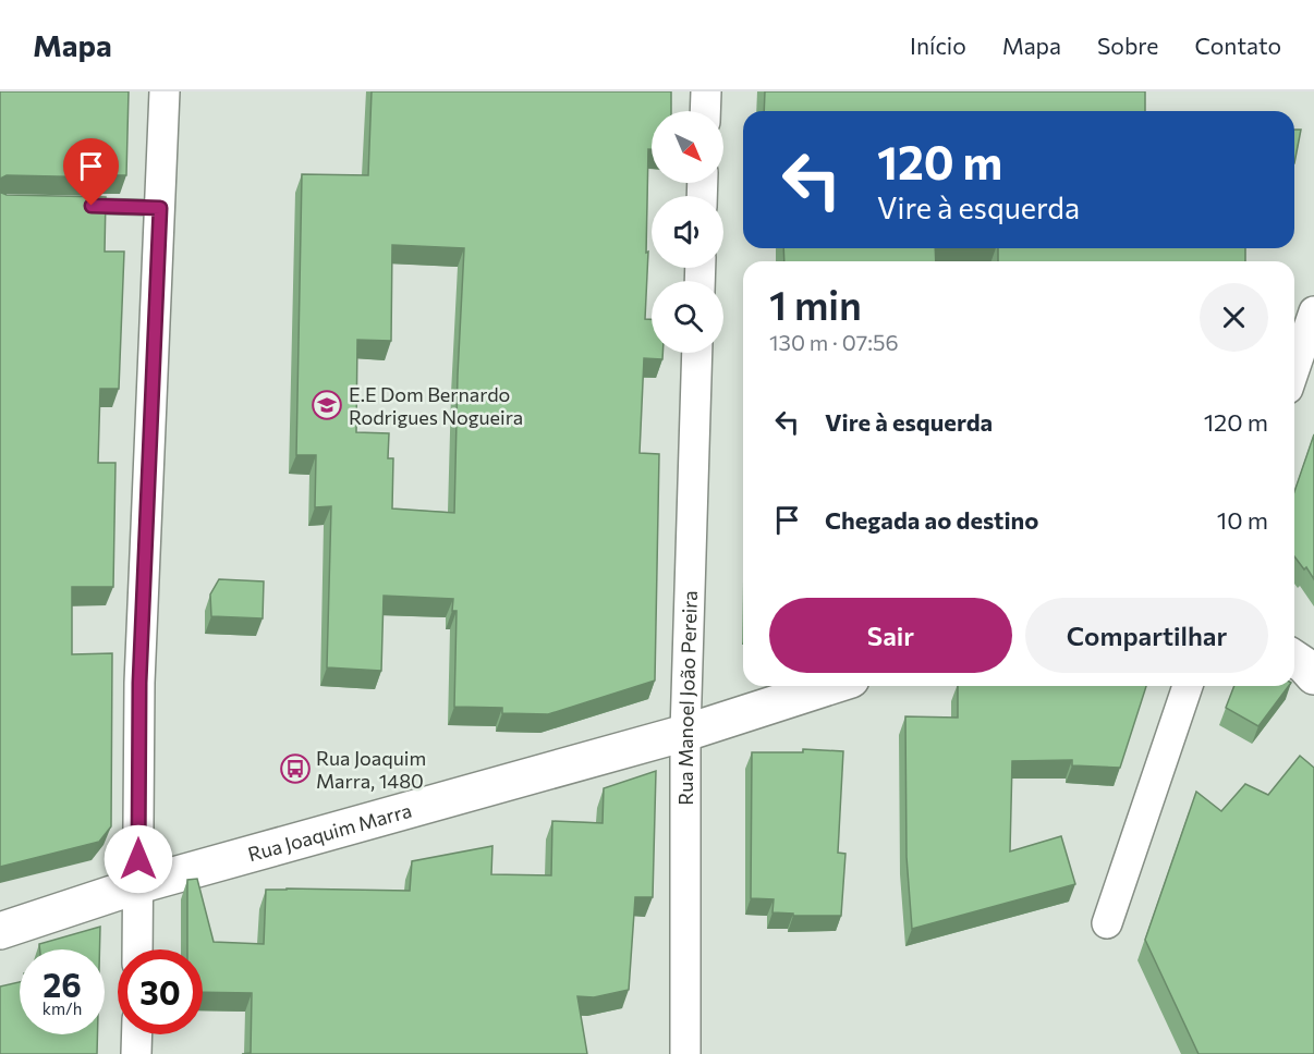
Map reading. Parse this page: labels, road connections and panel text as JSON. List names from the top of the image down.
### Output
{
  "streets": {
    "street": ["Rua Manoel João Pereira", "Rua Joaquim Marra"]
  },
  "crossings": [
    ["Rua Manoel João Pereira", "Rua Joaquim Marra"]
  ],
  "places": {
    "school or university": ["E.E Dom Bernardo Rodrigues Nogueira"],
    "bus stop": ["Rua Joaquim Marra, 1480"]
  },
  "north": "bottom right",
  "page": {
    "header": "Mapa",
    "nav": [
      "Início",
      "Mapa",
      "Sobre",
      "Contato"
    ],
    "turn": ["120 m", "Vire à esquerda"],
    "heading": ["1 min", "130 m · 07:56"],
    "list": [
      {
        "name": "Vire à esquerda",
        "value": "120 m"
      },
      {
        "name": "Chegada ao destino",
        "value": "10 m"
      }
    ],
    "buttons": ["Sair", "Compartilhar"],
    "speed": "26 km/h",
    "limit": "30"
  }
}
